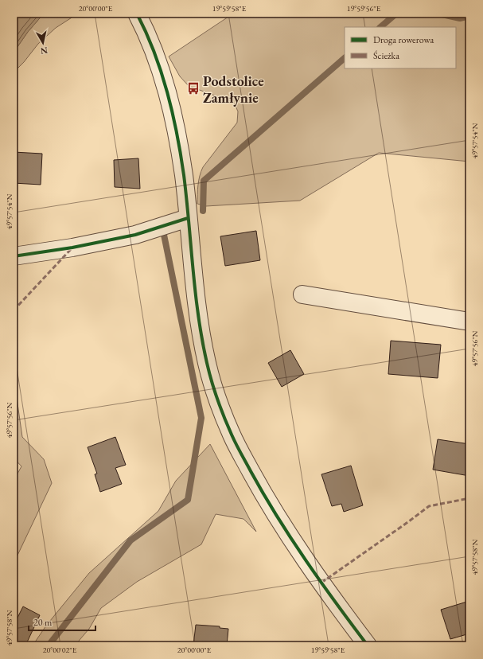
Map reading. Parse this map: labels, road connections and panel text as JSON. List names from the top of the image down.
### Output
{
  "places": {
    "bus stop": ["Podstolice Zamłynie"]
  },
  "legend": ["Droga rowerowa", "Ścieżka"],
  "scale_bar": "20 m",
  "north": "bottom",
  "coordinates": [
    "20°00'00\"E",
    "19°59'58\"E",
    "19°59'56\"E",
    "49°57'54\"N",
    "49°57'56\"N",
    "49°57'58\"N",
    "20°00'02\"E"
  ]
}
